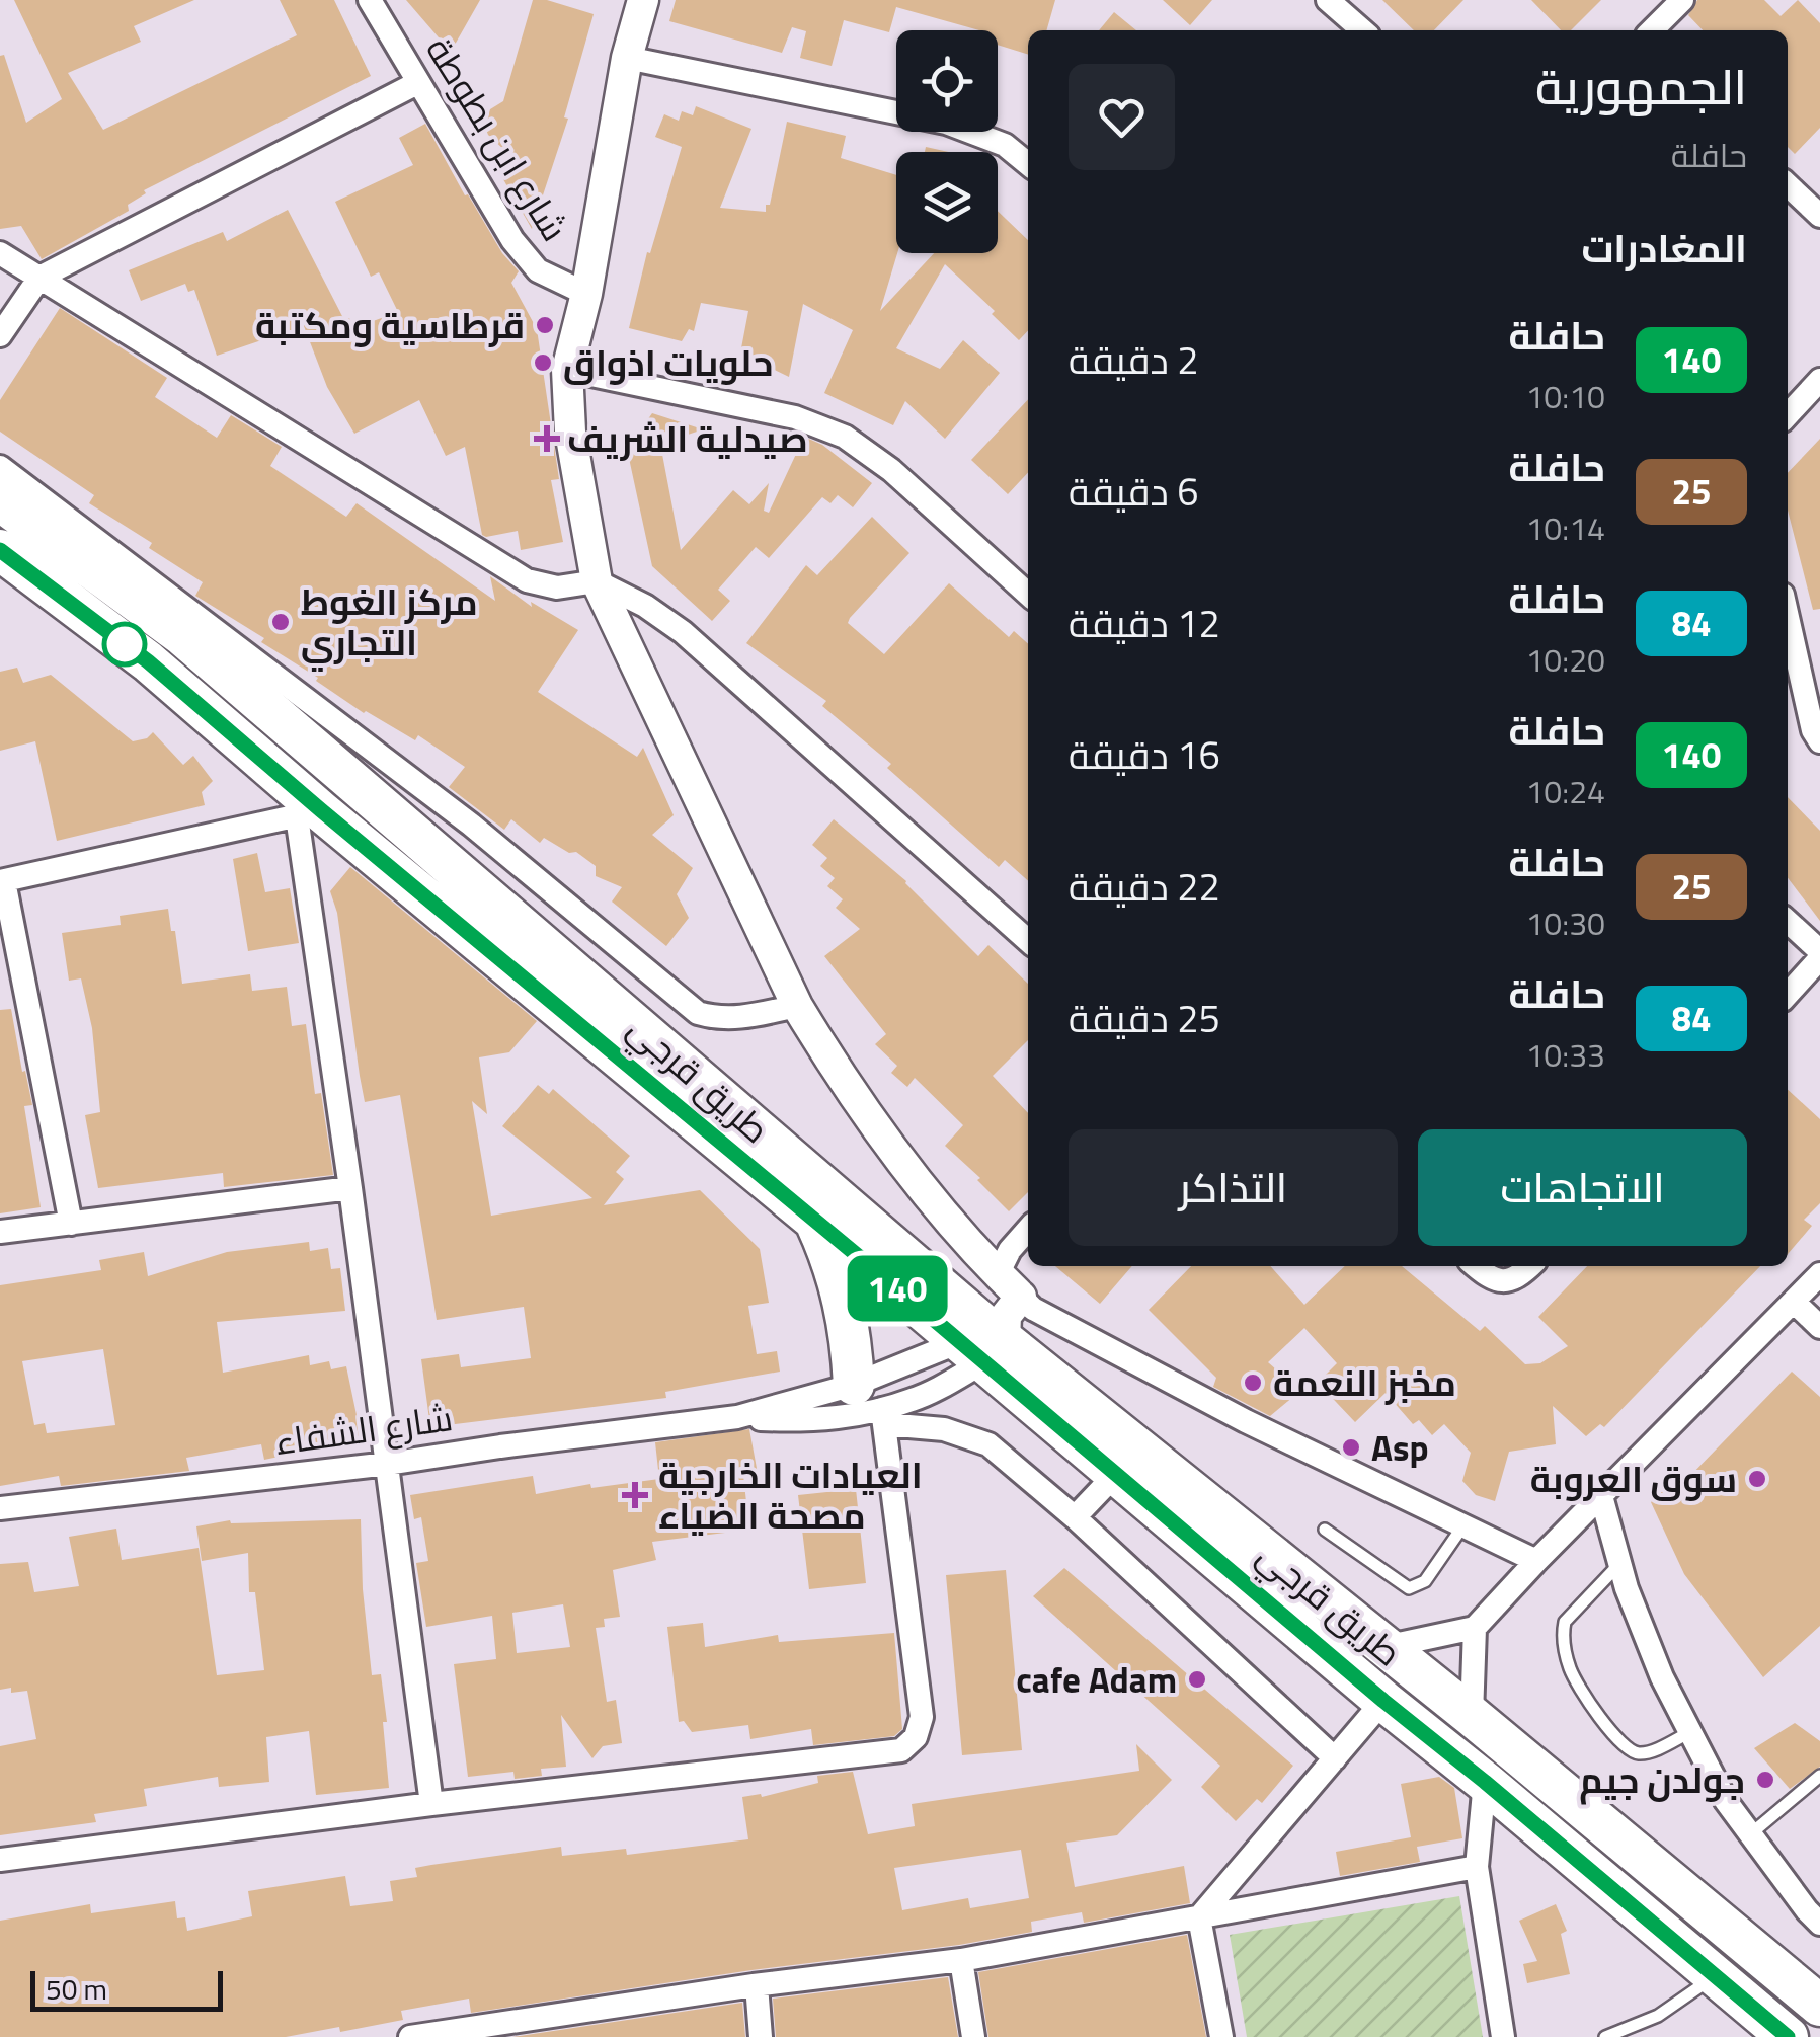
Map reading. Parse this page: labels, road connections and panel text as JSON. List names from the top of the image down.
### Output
{
  "streets": {
    "highway": ["طريق قرجي"],
    "street": ["شارع ابن بطوطة", "شارع الشفاء"]
  },
  "crossings": [
    ["طريق قرجي", "شارع الشفاء"]
  ],
  "places": {
    "other": [
      "قرطاسية ومكتبة",
      "حلويات اذواق",
      "مركز الغوط التجاري",
      "مخبز النعمة",
      "Asp",
      "سوق العروبة",
      "cafe Adam",
      "جولدن جيم"
    ],
    "health": ["صيدلية الشريف", "العيادات الخارجية مصحة الضياء"]
  },
  "lines": ["bus line 140"],
  "scale_bar": "50 m",
  "page": {
    "on_map": "140",
    "heading": [
      ["الجمهورية", "حافلة"],
      "المغادرات"
    ],
    "list": [
      {
        "mark": "140",
        "name": "حافلة",
        "note": "10:10",
        "value": "2 دقيقة"
      },
      {
        "mark": "25",
        "name": "حافلة",
        "note": "10:14",
        "value": "6 دقيقة"
      },
      {
        "mark": "84",
        "name": "حافلة",
        "note": "10:20",
        "value": "12 دقيقة"
      },
      {
        "mark": "140",
        "name": "حافلة",
        "note": "10:24",
        "value": "16 دقيقة"
      },
      {
        "mark": "25",
        "name": "حافلة",
        "note": "10:30",
        "value": "22 دقيقة"
      },
      {
        "mark": "84",
        "name": "حافلة",
        "note": "10:33",
        "value": "25 دقيقة"
      }
    ],
    "buttons": ["الاتجاهات", "التذاكر"],
    "scale": "50 m"
  }
}
